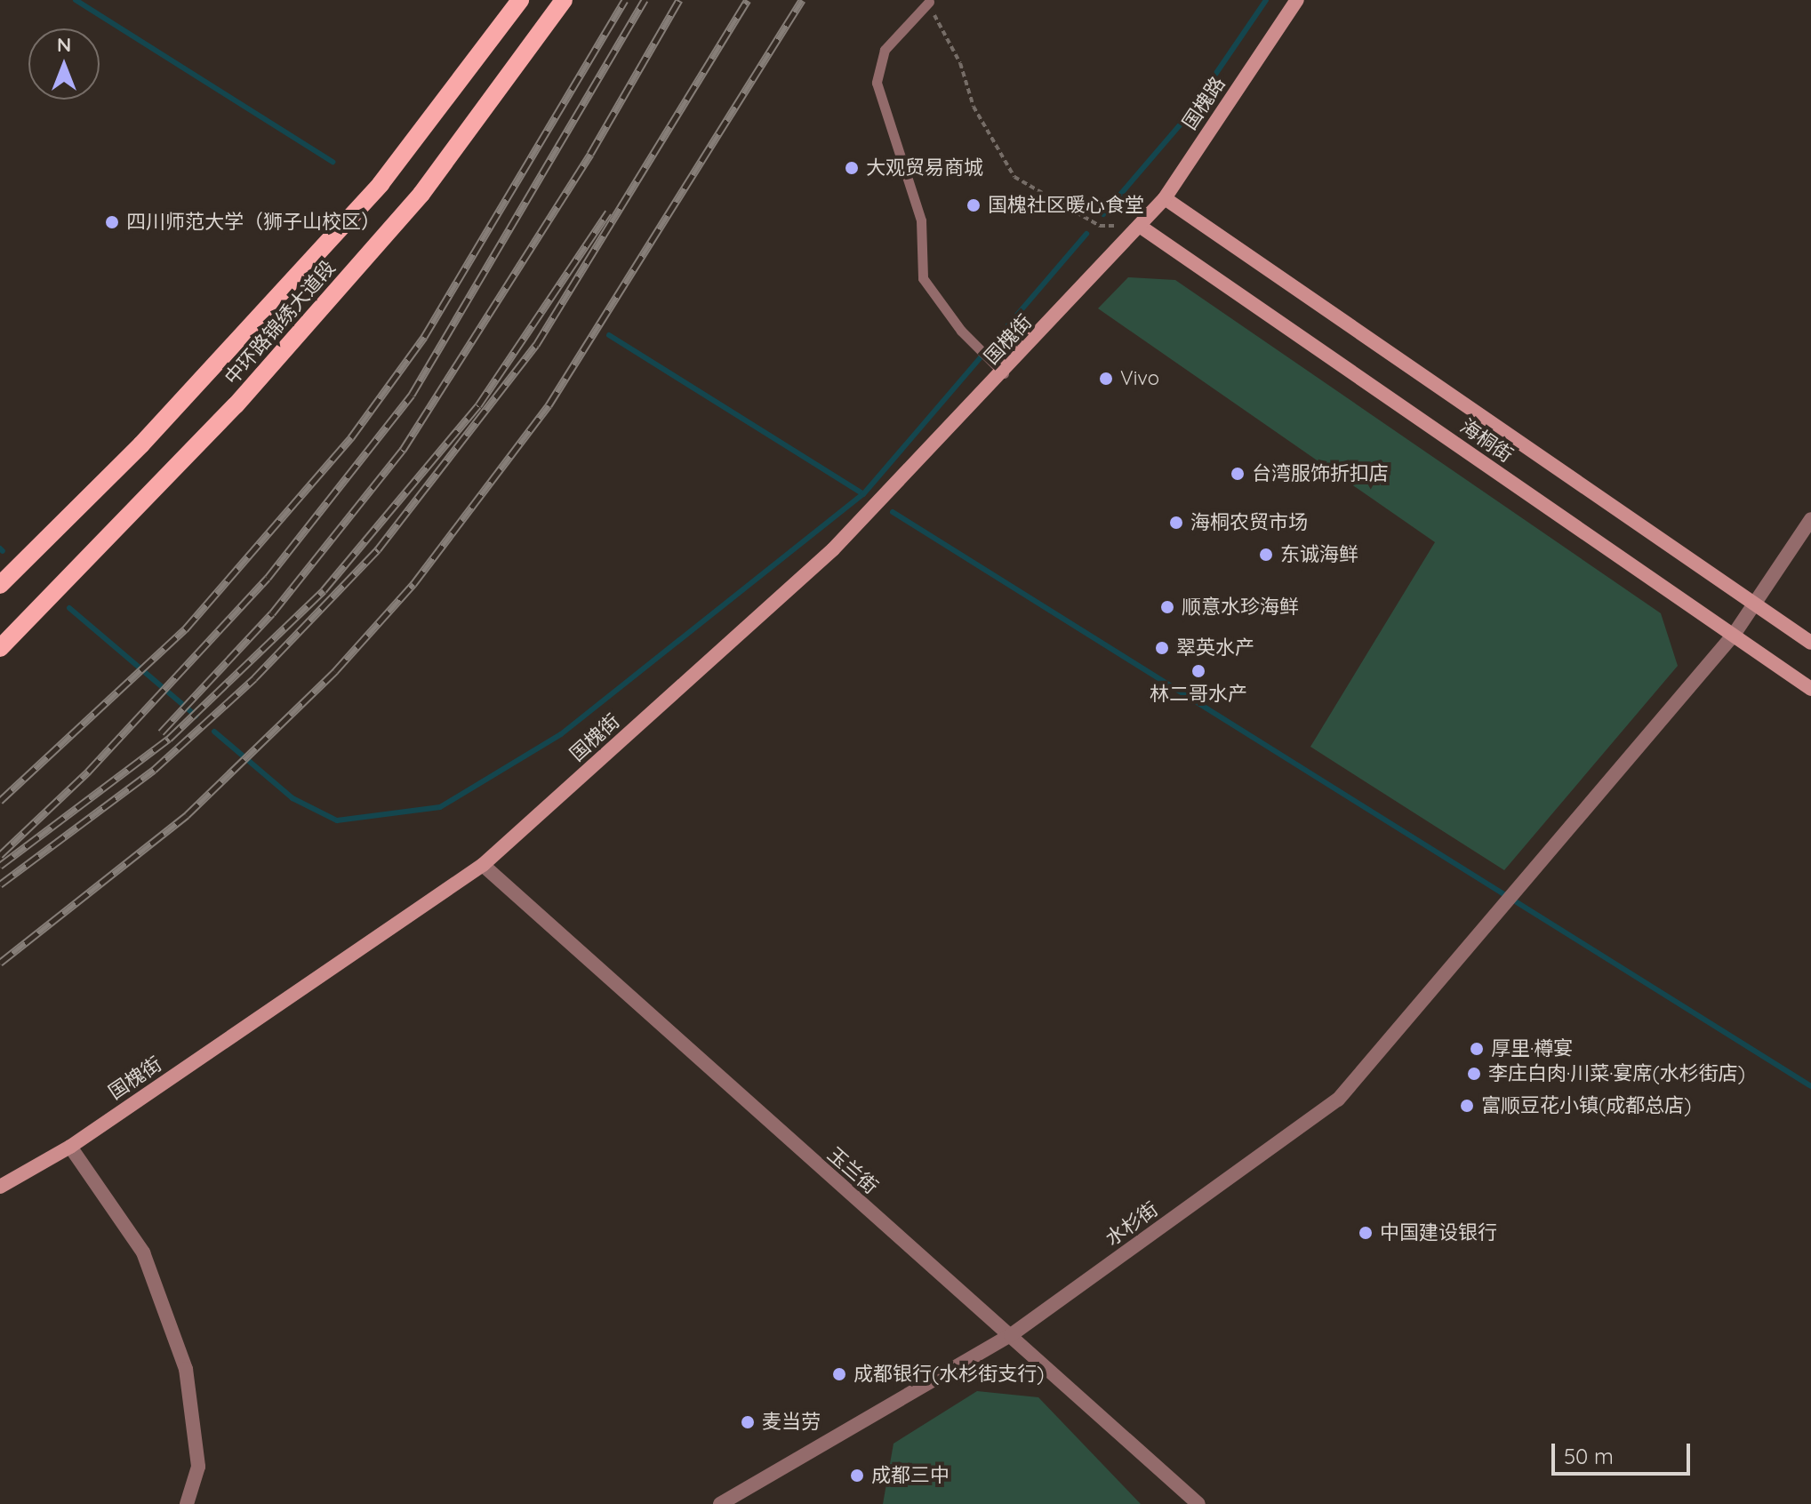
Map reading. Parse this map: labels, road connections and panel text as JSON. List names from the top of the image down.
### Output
{
  "streets": {
    "main road": ["中环路锦绣大道段"],
    "street": [
      "国槐路",
      "国槐街",
      "海桐街",
      "玉兰街",
      "水杉街"
    ]
  },
  "crossings": [
    ["国槐路", "国槐街"],
    ["国槐路", "海桐街"],
    ["国槐街", "海桐街"],
    ["国槐街", "玉兰街"],
    ["海桐街", "水杉街"],
    ["玉兰街", "水杉街"]
  ],
  "places": [
    "大观贸易商城",
    "国槐社区暖心食堂",
    "四川师范大学（狮子山校区）",
    "Vivo",
    "台湾服饰折扣店",
    "海桐农贸市场",
    "东诚海鲜",
    "顺意水珍海鲜",
    "翠英水产",
    "林二哥水产",
    "厚里·樽宴",
    "李庄白肉·川菜·宴席(水杉街店)",
    "富顺豆花小镇(成都总店)",
    "中国建设银行",
    "成都银行(水杉街支行)",
    "麦当劳",
    "成都三中"
  ],
  "scale_bar": "50 m",
  "north": "top"
}
